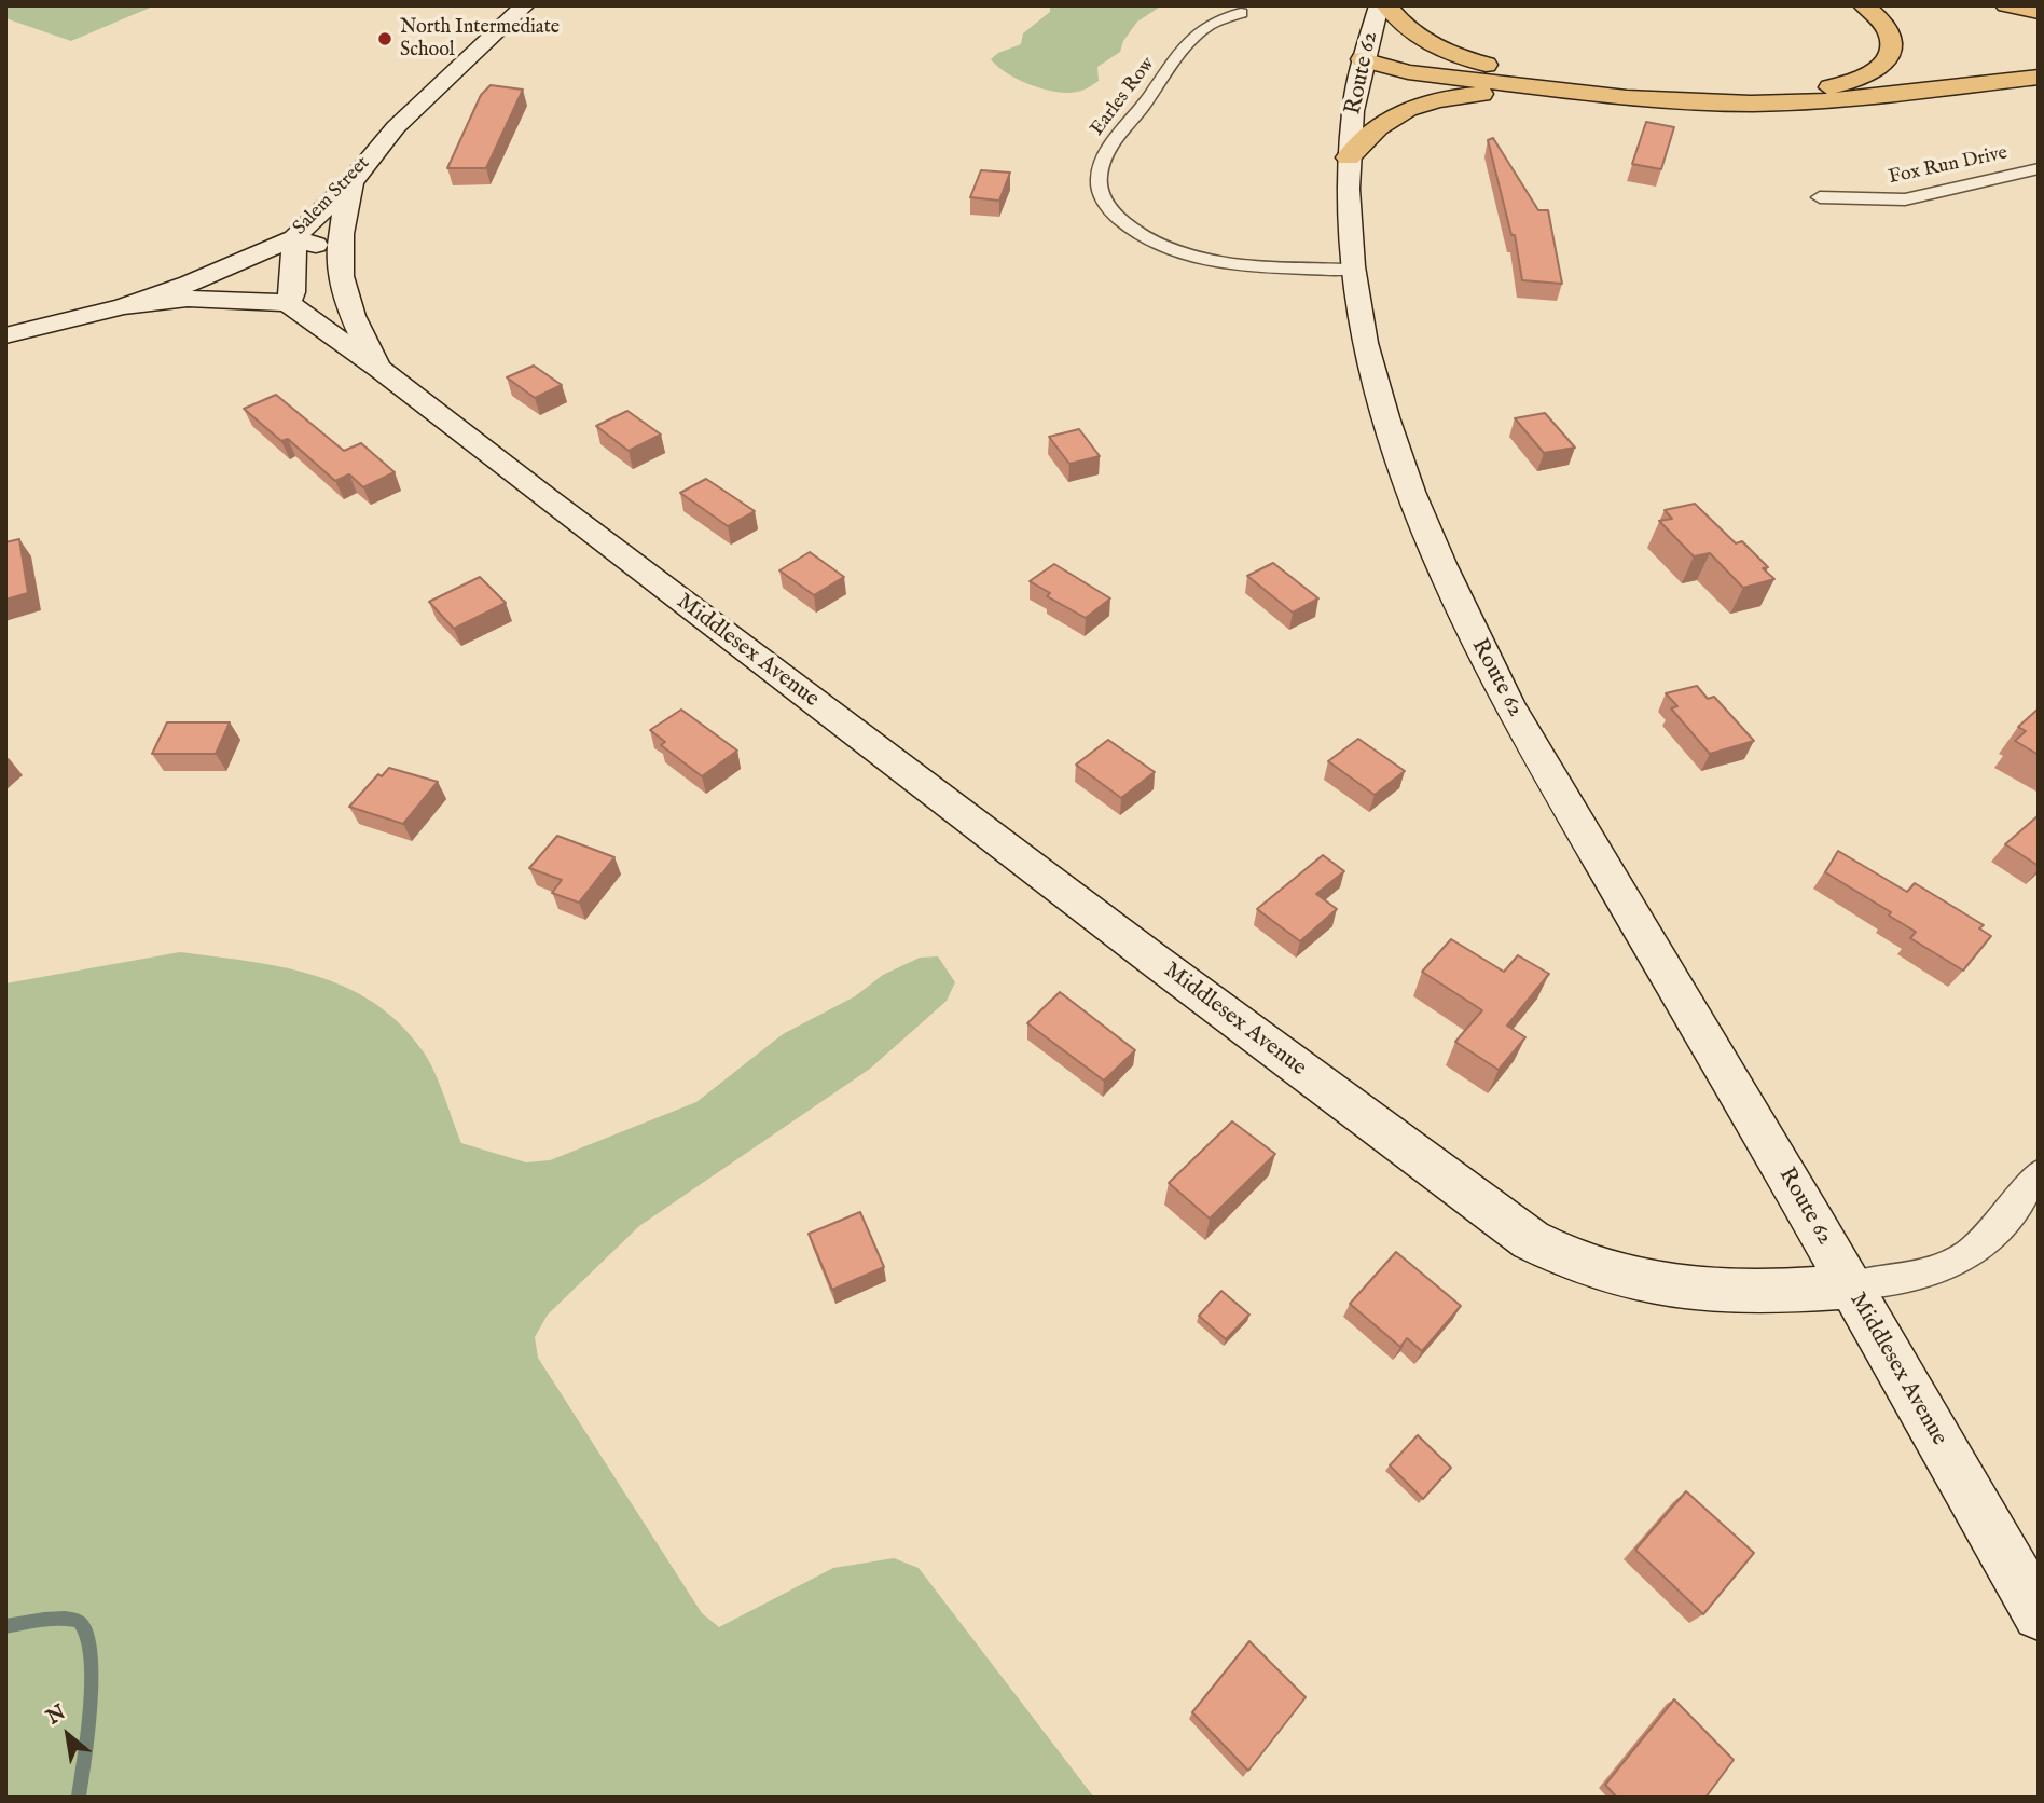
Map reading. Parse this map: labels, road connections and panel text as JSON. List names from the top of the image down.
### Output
{
  "streets": {
    "street": [
      "Route 62",
      "Earles Row",
      "Fox Run Drive",
      "Salem Street",
      "Middlesex Avenue"
    ]
  },
  "crossings": [
    ["Route 62", "Earles Row"],
    ["Route 62", "Middlesex Avenue"],
    ["Salem Street", "Middlesex Avenue"]
  ],
  "places": ["North Intermediate School"],
  "north": "top left"
}
